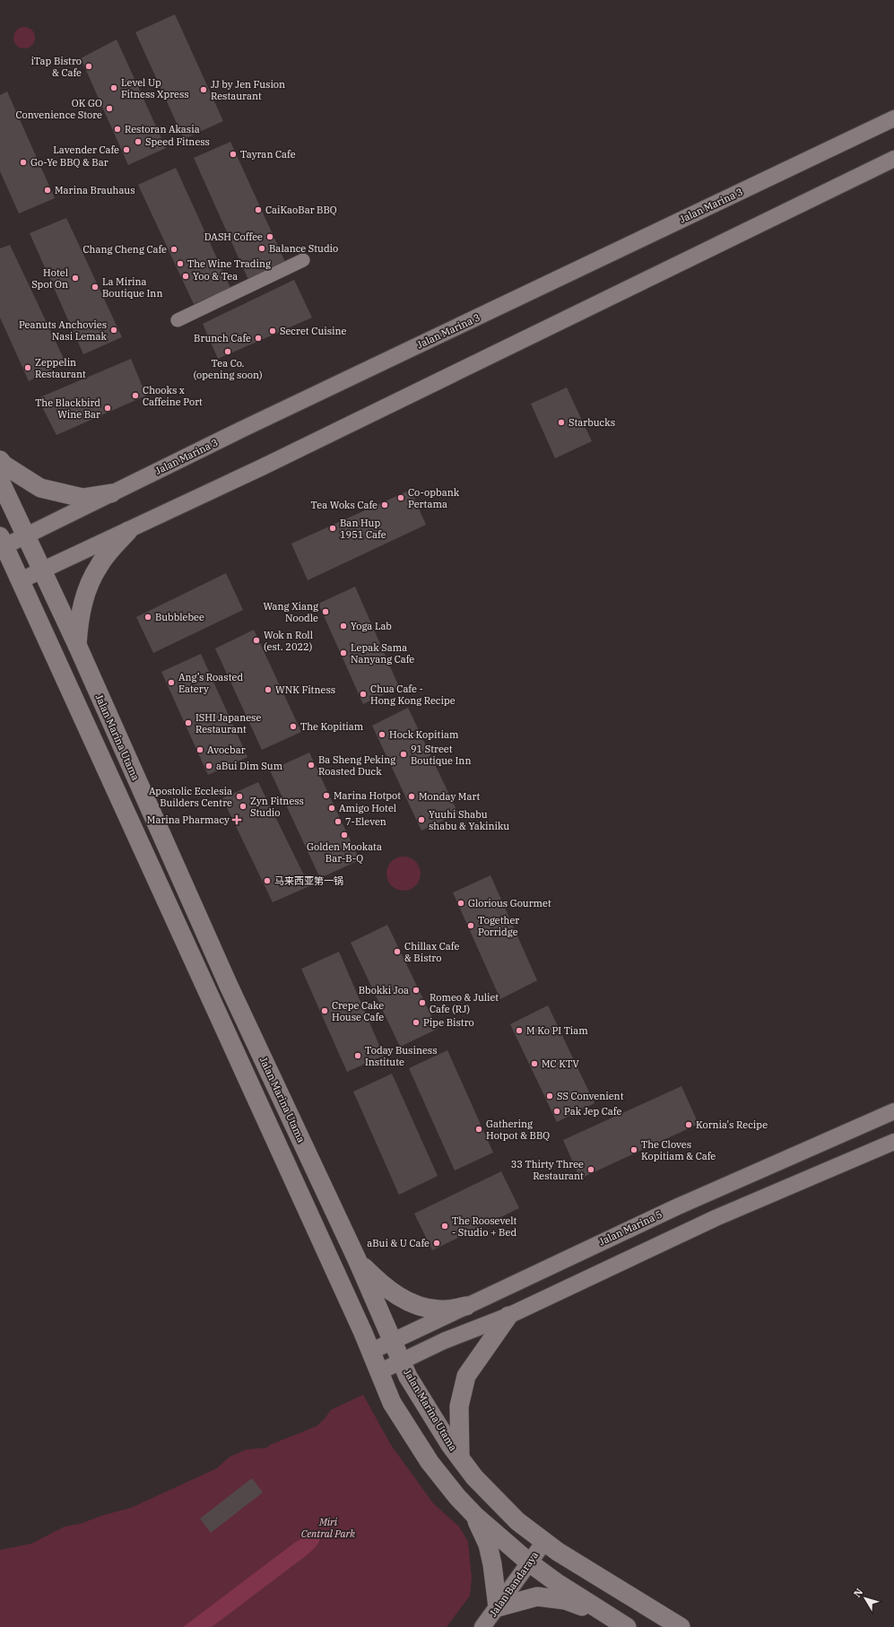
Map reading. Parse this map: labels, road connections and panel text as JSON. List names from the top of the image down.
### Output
{
  "streets": {
    "main road": ["Jalan Marina Utama"],
    "street": ["Jalan Marina 3", "Jalan Marina 5", "Jalan Bandaraya"]
  },
  "crossings": [
    ["Jalan Marina 3", "Jalan Marina Utama"],
    ["Jalan Marina Utama", "Jalan Marina 5"],
    ["Jalan Marina Utama", "Jalan Bandaraya"]
  ],
  "parks": ["Miri Central Park"],
  "places": {
    "other": [
      "iTap Bistro & Cafe",
      "Level Up Fitness Xpress",
      "JJ by Jen Fusion Restaurant",
      "OK GO Convenience Store",
      "Restoran Akasia",
      "Speed Fitness",
      "Lavender Cafe",
      "Tayran Cafe",
      "Go-Ye BBQ & Bar",
      "Marina Brauhaus",
      "CaiKaoBar BBQ",
      "DASH Coffee",
      "Balance Studio",
      "Chang Cheng Cafe",
      "The Wine Trading",
      "Yoo & Tea",
      "Hotel Spot On",
      "La Mirina Boutique Inn",
      "Peanuts Anchovies Nasi Lemak",
      "Secret Cuisine",
      "Brunch Cafe",
      "Tea Co. (opening soon)",
      "Zeppelin Restaurant",
      "Chooks x Caffeine Port",
      "The Blackbird Wine Bar",
      "Starbucks",
      "Co-opbank Pertama",
      "Tea Woks Cafe",
      "Ban Hup 1951 Cafe",
      "Wang Xiang Noodle",
      "Bubblebee",
      "Yoga Lab",
      "Wok n Roll (est. 2022)",
      "Lepak Sama Nanyang Cafe",
      "Ang’s Roasted Eatery",
      "WNK Fitness",
      "Chua Cafe - Hong Kong Recipe",
      "ISHI Japanese Restaurant",
      "The Kopitiam",
      "Hock Kopitiam",
      "Avocbar",
      "91 Street Boutique Inn",
      "Ba Sheng Peking Roasted Duck",
      "aBui Dim Sum",
      "Marina Hotpot",
      "Apostolic Ecclesia Builders Centre",
      "Monday Mart",
      "Zyn Fitness Studio",
      "Amigo Hotel",
      "Yuuhi Shabu shabu & Yakiniku",
      "7-Eleven",
      "Golden Mookata Bar-B-Q",
      "马来西亚第一锅",
      "Glorious Gourmet",
      "Together Porridge",
      "Chillax Cafe & Bistro",
      "Bbokki Joa",
      "Romeo & Juliet Cafe (RJ)",
      "Crepe Cake House Cafe",
      "Pipe Bistro",
      "M Ko PI Tiam",
      "Today Business Institute",
      "MC KTV",
      "SS Convenient",
      "Pak Jep Cafe",
      "Kornia's Recipe",
      "Gathering Hotpot & BBQ",
      "The Cloves Kopitiam & Cafe",
      "33 Thirty Three Restaurant",
      "The Roosevelt - Studio + Bed",
      "aBui & U Cafe"
    ],
    "health": ["Marina Pharmacy"]
  },
  "north": "top left"
}
